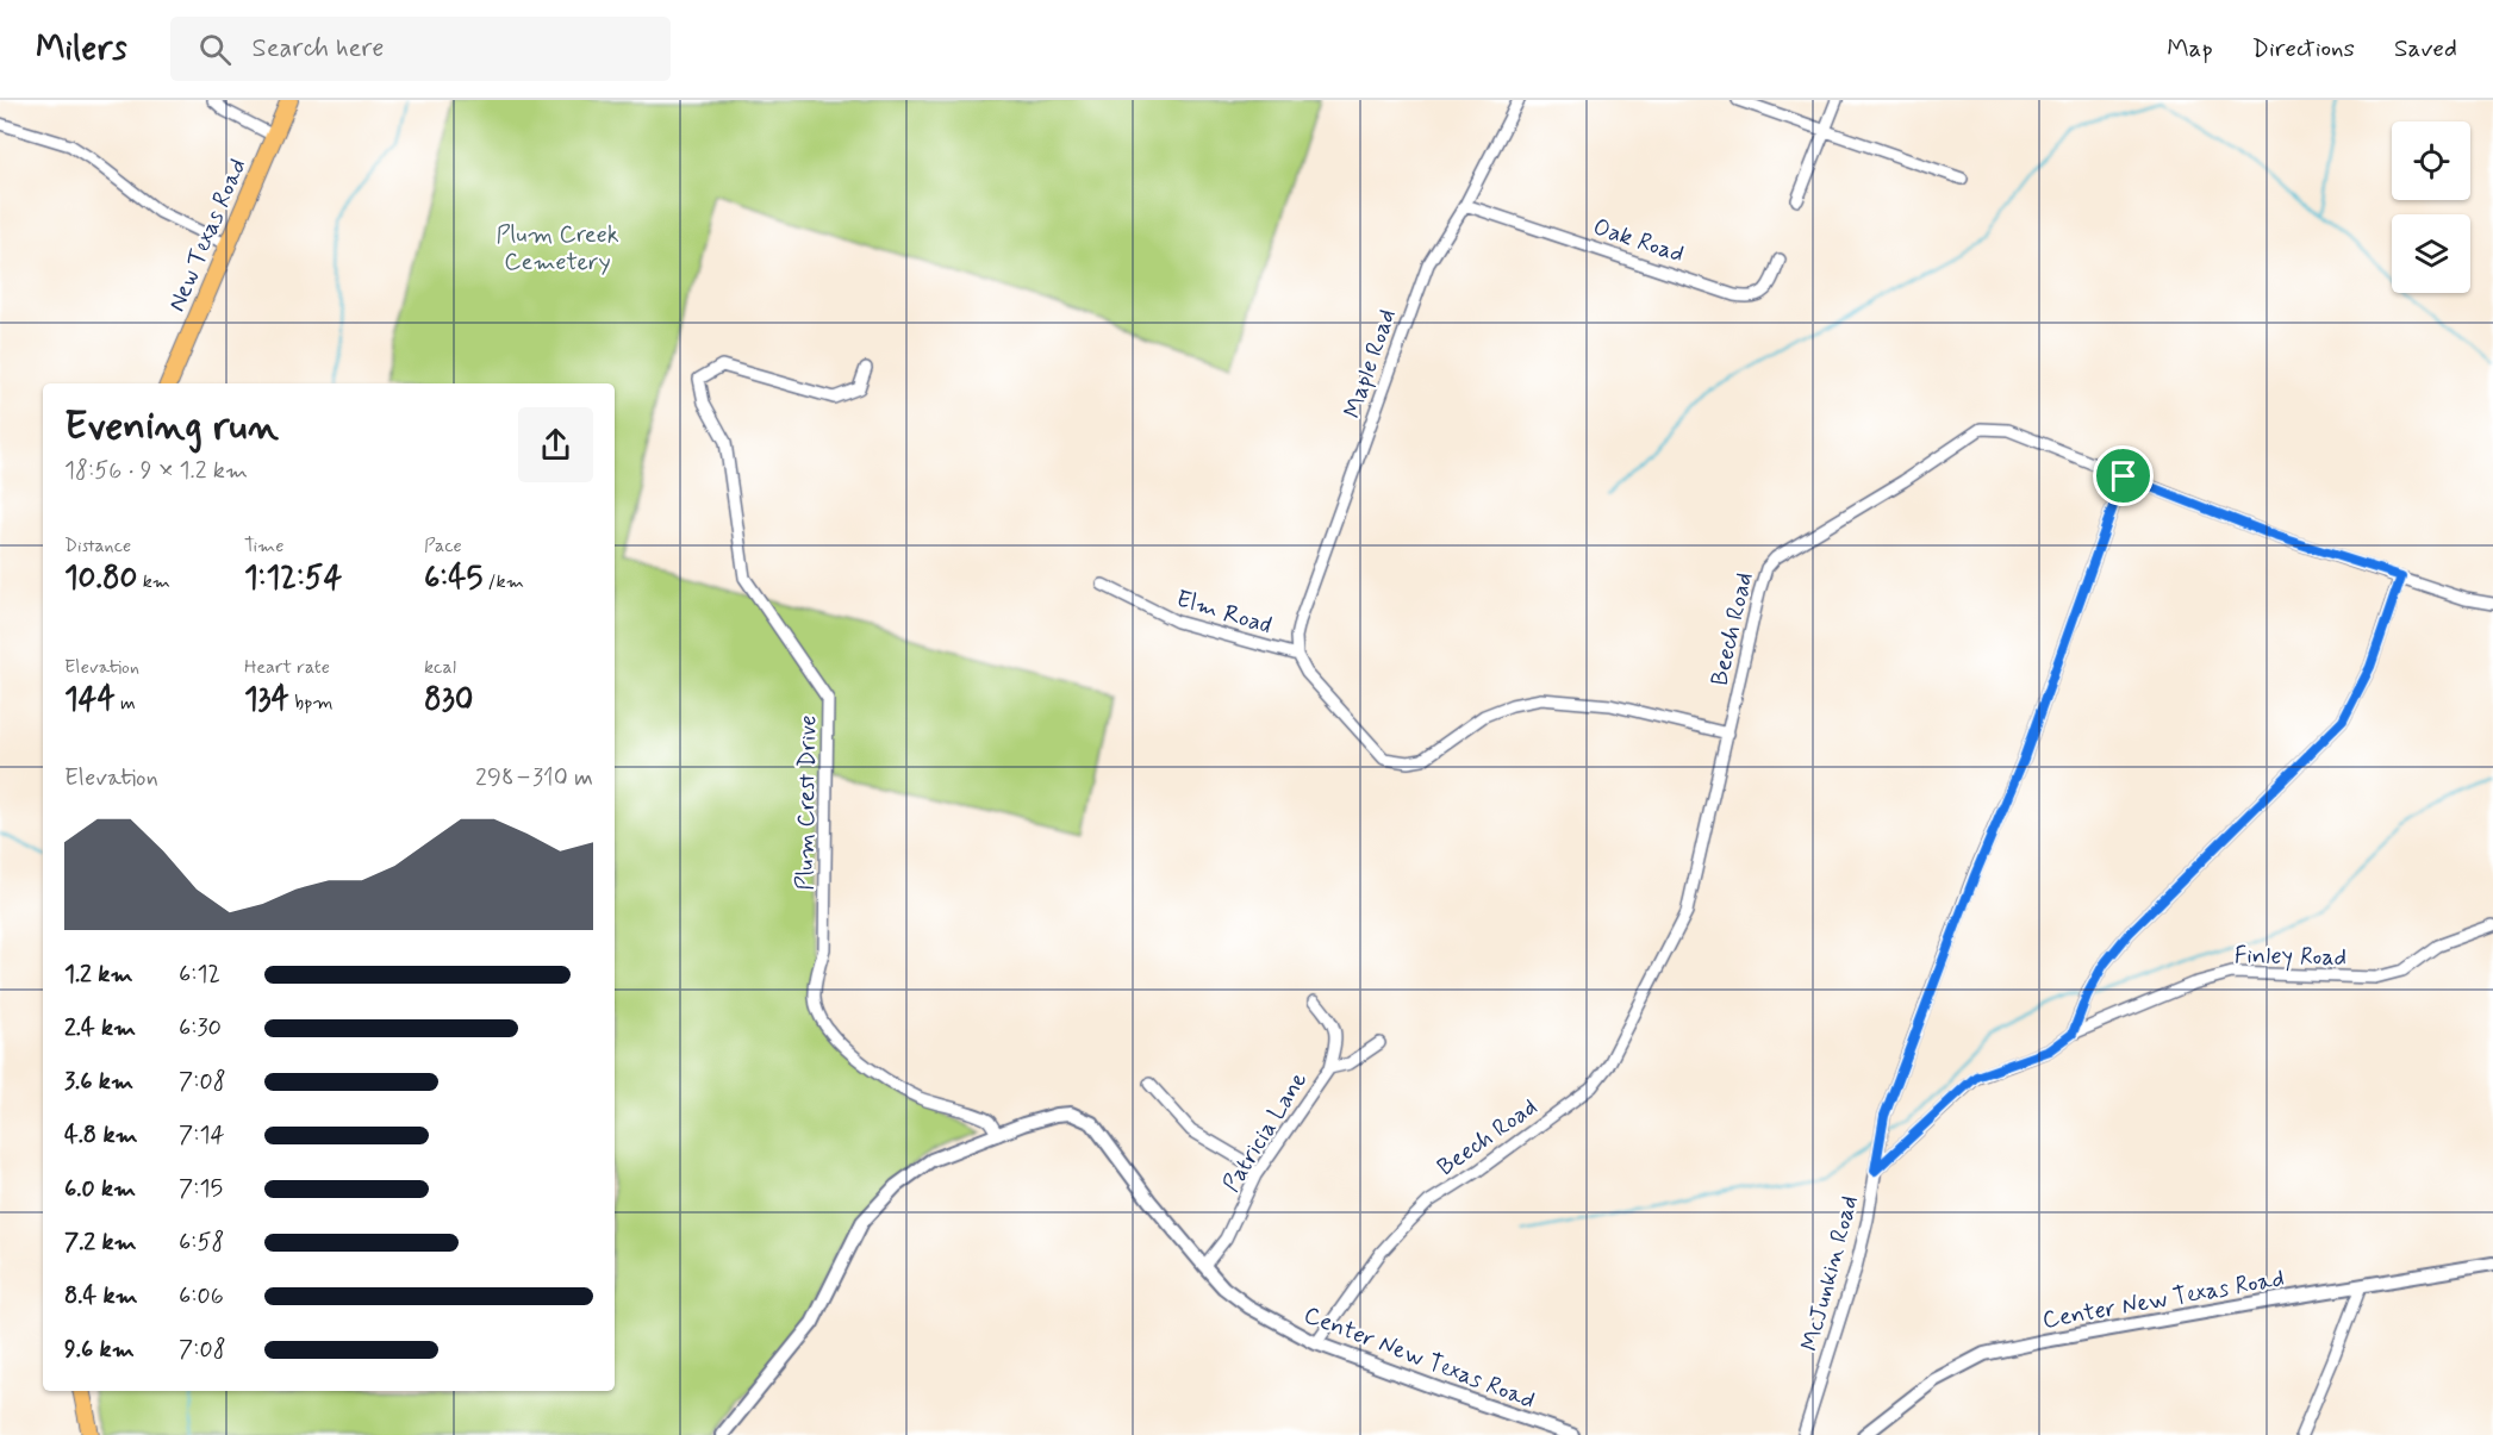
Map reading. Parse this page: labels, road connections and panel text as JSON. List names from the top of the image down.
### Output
{
  "streets": {
    "main road": ["New Texas Road"],
    "street": [
      "Oak Road",
      "Maple Road",
      "Elm Road",
      "Beech Road",
      "Plum Crest Drive",
      "Finley Road",
      "Patricia Lane",
      "McJunkin Road",
      "Center New Texas Road"
    ]
  },
  "crossings": [
    ["Oak Road", "Maple Road"],
    ["Maple Road", "Elm Road"],
    ["Beech Road", "McJunkin Road"],
    ["Beech Road", "Center New Texas Road"],
    ["Plum Crest Drive", "Center New Texas Road"],
    ["Finley Road", "McJunkin Road"],
    ["Patricia Lane", "Center New Texas Road"]
  ],
  "parks": ["Plum Creek Cemetery"],
  "page": {
    "header": "Milers",
    "search": "Search here",
    "nav": ["Map", "Directions", "Saved"],
    "heading": ["Evening run", "18:56 · 9 × 1.2 km"],
    "stats": [
      ["Distance", "10.80 km"],
      ["Time", "1:12:54"],
      ["Pace", "6:45 /km"],
      ["Elevation", "144 m"],
      ["Heart rate", "134 bpm"],
      ["kcal", "830"]
    ],
    "chart": ["Elevation", "298–310 m"],
    "list": [
      {
        "name": "1.2 km",
        "note": "6:12"
      },
      {
        "name": "2.4 km",
        "note": "6:30"
      },
      {
        "name": "3.6 km",
        "note": "7:08"
      },
      {
        "name": "4.8 km",
        "note": "7:14"
      },
      {
        "name": "6.0 km",
        "note": "7:15"
      },
      {
        "name": "7.2 km",
        "note": "6:58"
      },
      {
        "name": "8.4 km",
        "note": "6:06"
      },
      {
        "name": "9.6 km",
        "note": "7:08"
      }
    ]
  }
}
